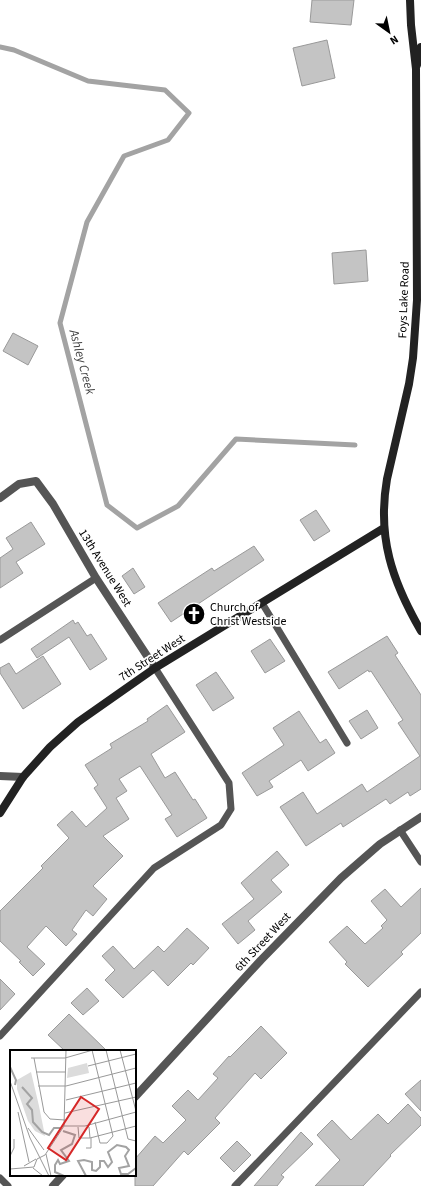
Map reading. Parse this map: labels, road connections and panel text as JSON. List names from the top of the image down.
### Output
{
  "streets": {
    "street": [
      "Foys Lake Road",
      "13th Avenue West",
      "7th Street West",
      "6th Street West"
    ]
  },
  "crossings": [
    ["Foys Lake Road", "7th Street West"],
    ["13th Avenue West", "7th Street West"]
  ],
  "water": ["Ashley Creek"],
  "places": {
    "church": ["Church of Christ Westside"]
  },
  "north": "bottom right"
}
